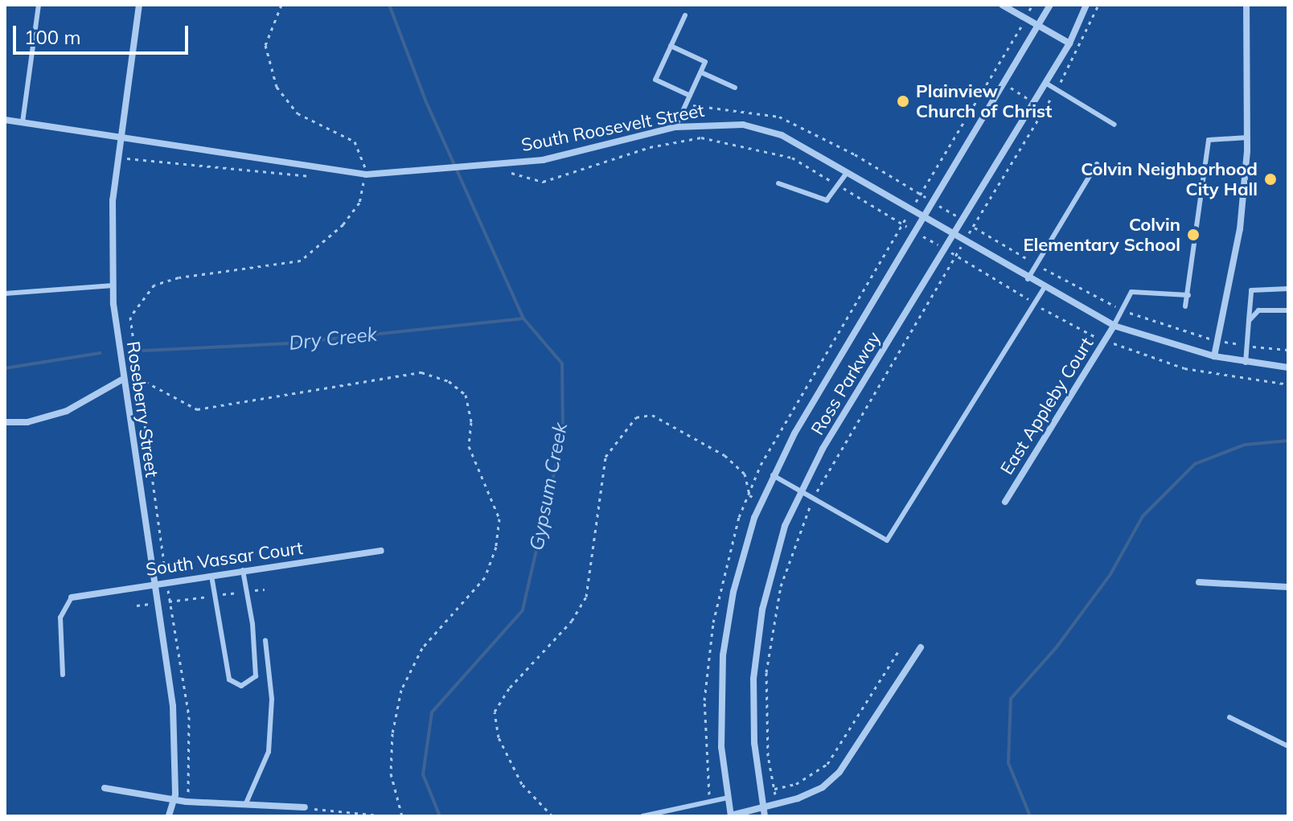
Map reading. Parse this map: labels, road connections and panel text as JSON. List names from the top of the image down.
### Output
{
  "streets": {
    "street": [
      "South Roosevelt Street",
      "Ross Parkway",
      "East Appleby Court",
      "Roseberry Street",
      "South Vassar Court"
    ]
  },
  "crossings": [
    ["South Roosevelt Street", "Ross Parkway"],
    ["South Roosevelt Street", "East Appleby Court"],
    ["South Roosevelt Street", "Roseberry Street"],
    ["Roseberry Street", "South Vassar Court"]
  ],
  "water": ["Dry Creek", "Gypsum Creek"],
  "places": ["Plainview Church of Christ", "Colvin Neighborhood City Hall", "Colvin Elementary School"],
  "scale_bar": "100 m"
}
